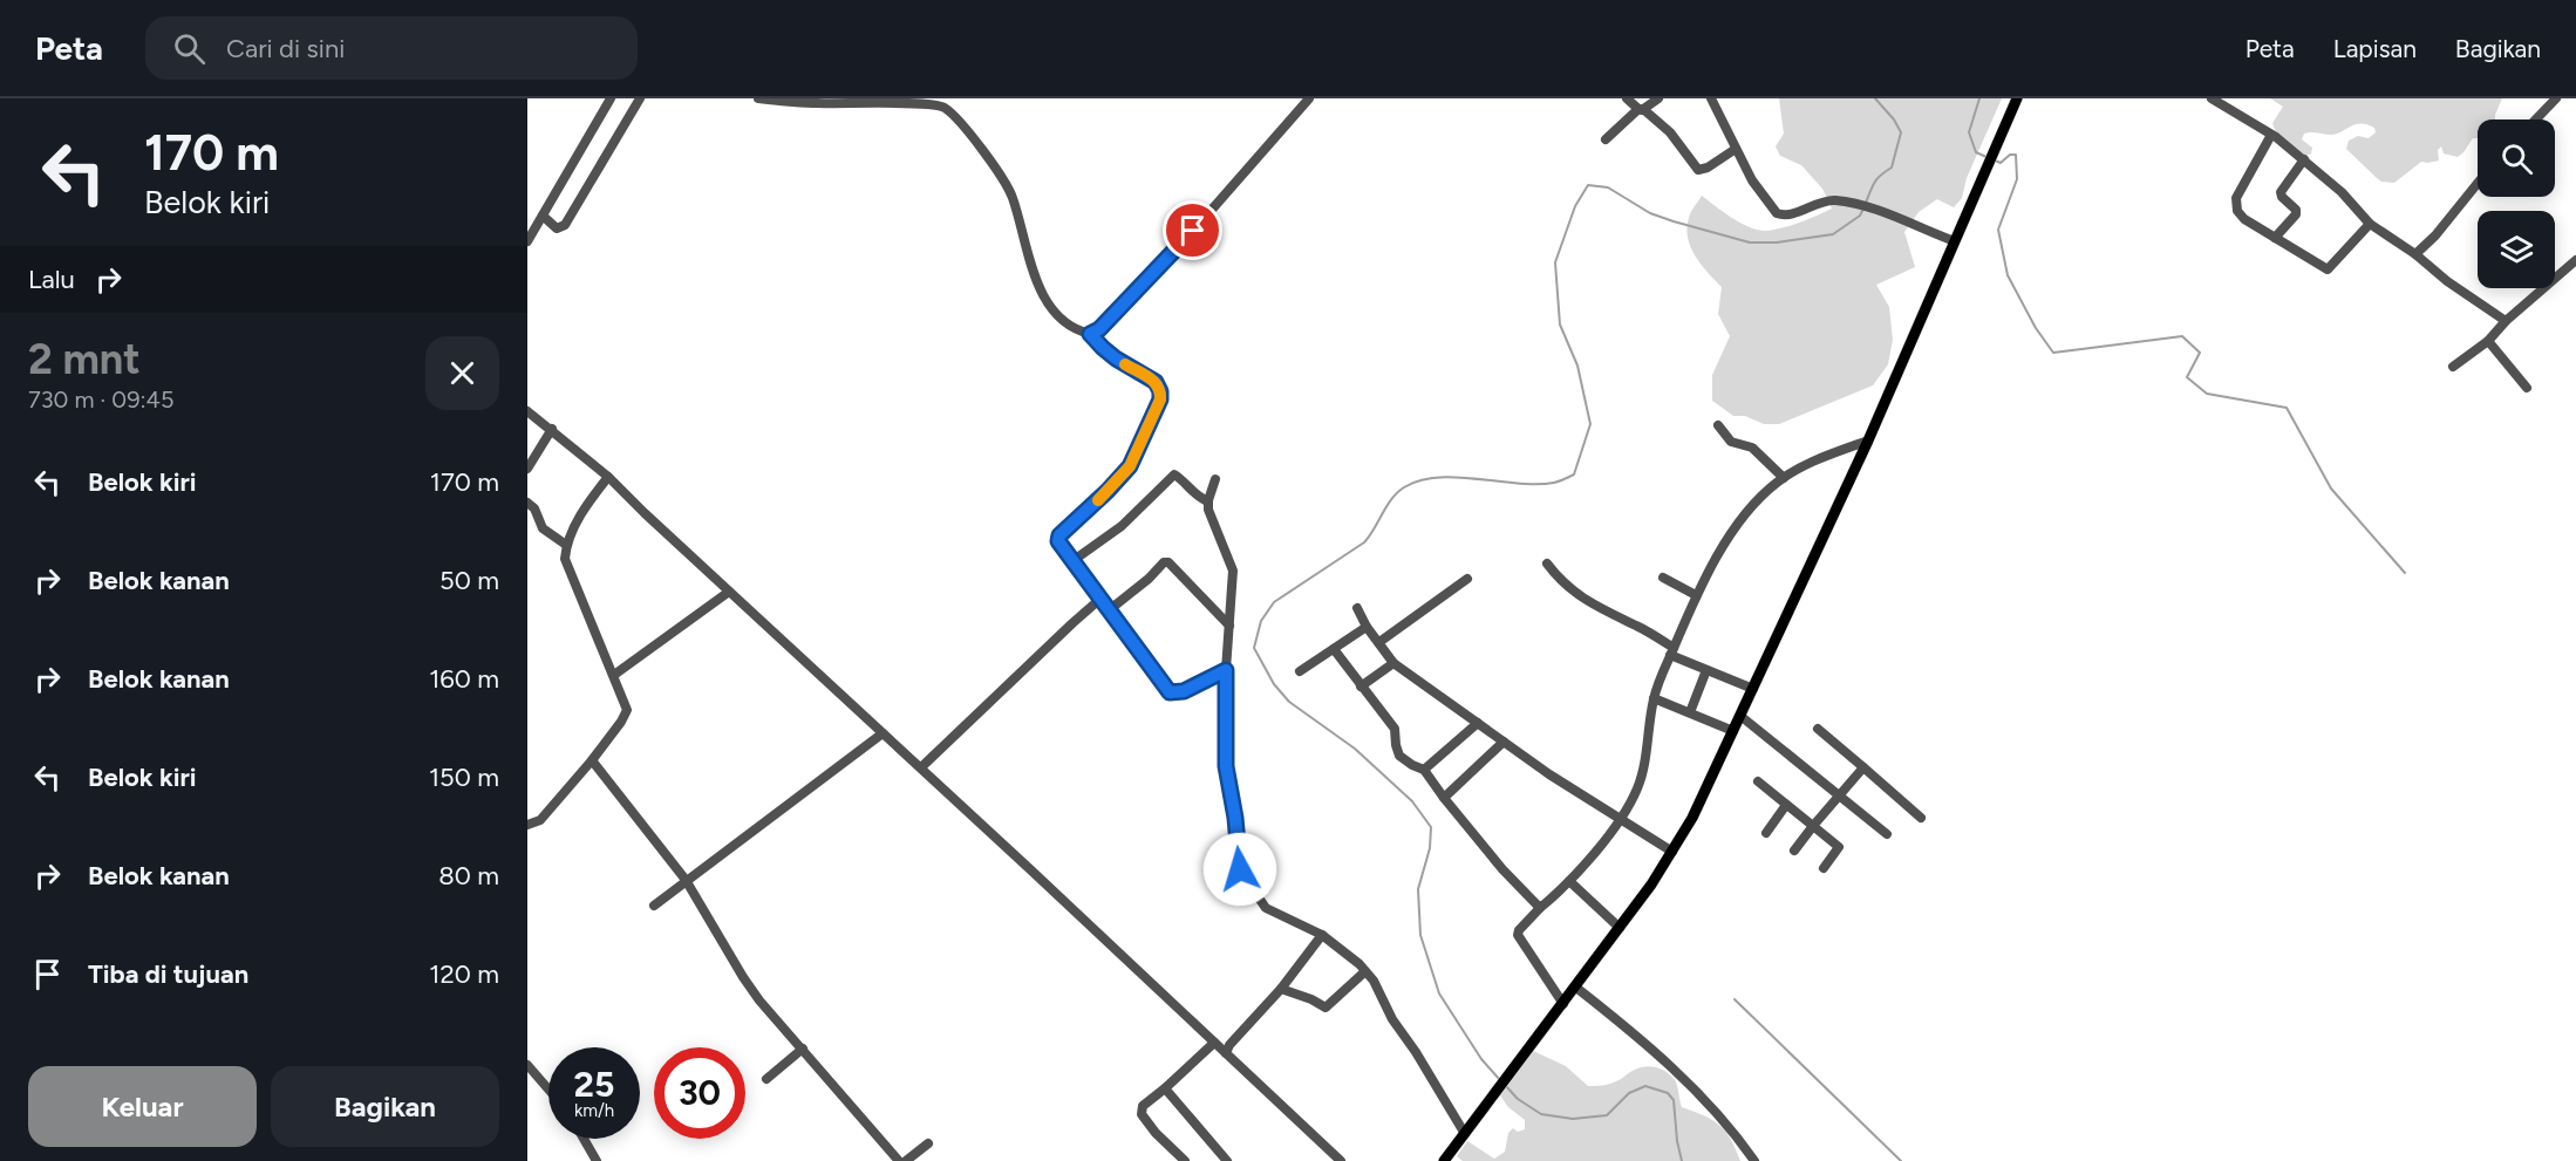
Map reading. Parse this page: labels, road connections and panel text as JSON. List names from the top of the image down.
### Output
{
  "page": {
    "header": "Peta",
    "search": "Cari di sini",
    "nav": ["Peta", "Lapisan", "Bagikan"],
    "turn": ["170 m", "Belok kiri"],
    "then": "Lalu",
    "heading": ["2 mnt", "730 m · 09:45"],
    "list": [
      {
        "name": "Belok kiri",
        "value": "170 m"
      },
      {
        "name": "Belok kanan",
        "value": "50 m"
      },
      {
        "name": "Belok kanan",
        "value": "160 m"
      },
      {
        "name": "Belok kiri",
        "value": "150 m"
      },
      {
        "name": "Belok kanan",
        "value": "80 m"
      },
      {
        "name": "Tiba di tujuan",
        "value": "120 m"
      }
    ],
    "speed": "25 km/h",
    "limit": "30",
    "buttons": ["Keluar", "Bagikan"]
  }
}
